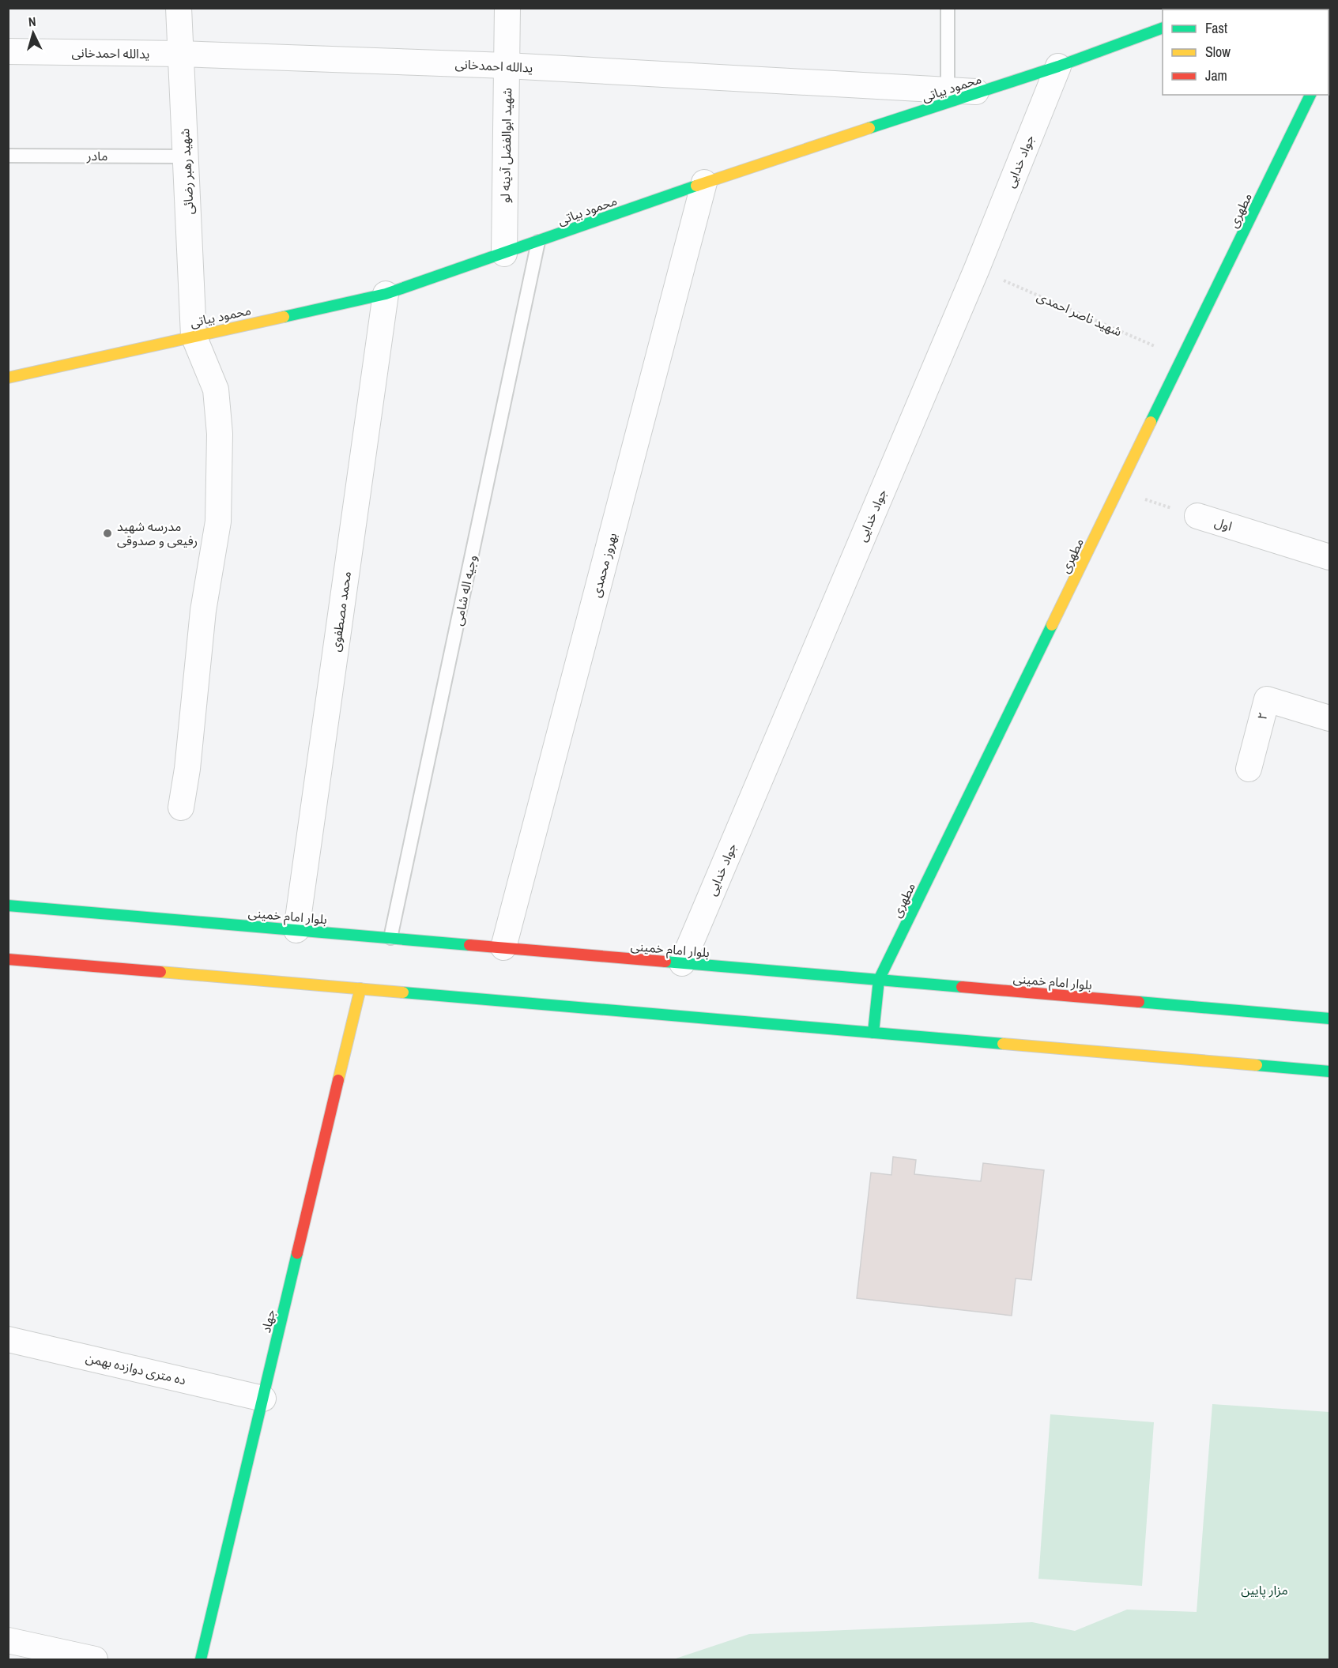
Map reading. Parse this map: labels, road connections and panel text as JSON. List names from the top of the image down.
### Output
{
  "streets": {
    "main road": [
      "محمود بیاتی",
      "مطهری",
      "بلوار امام خمینی",
      "جهاد"
    ],
    "street": [
      "یدالله احمدخانی",
      "شهید ابوالفضل آدینه لو",
      "جواد خدایی",
      "شهید رهبر رضائی",
      "اول",
      "بهروز محمدی",
      "محمد مصطفوی",
      "۲",
      "ده متری دوازده بهمن"
    ],
    "lane": ["مادر", "وجیه اله شامی"],
    "path": ["شهید ناصر احمدی"]
  },
  "crossings": [
    ["یدالله احمدخانی", "محمود بیاتی"],
    ["یدالله احمدخانی", "شهید ابوالفضل آدینه لو"],
    ["یدالله احمدخانی", "شهید رهبر رضائی"],
    ["محمود بیاتی", "شهید ابوالفضل آدینه لو"],
    ["محمود بیاتی", "جواد خدایی"],
    ["محمود بیاتی", "شهید رهبر رضائی"],
    ["محمود بیاتی", "بهروز محمدی"],
    ["محمود بیاتی", "وجیه اله شامی"],
    ["محمود بیاتی", "محمد مصطفوی"],
    ["مادر", "شهید رهبر رضائی"],
    ["جواد خدایی", "شهید ناصر احمدی"],
    ["جواد خدایی", "بلوار امام خمینی"],
    ["مطهری", "شهید ناصر احمدی"],
    ["مطهری", "اول"],
    ["مطهری", "بلوار امام خمینی"],
    ["بهروز محمدی", "بلوار امام خمینی"],
    ["وجیه اله شامی", "بلوار امام خمینی"],
    ["محمد مصطفوی", "بلوار امام خمینی"],
    ["جهاد", "ده متری دوازده بهمن"]
  ],
  "parks": ["مزار پایین"],
  "places": ["مدرسه شهید رفیعی و صدوقی"],
  "legend": ["Fast", "Slow", "Jam"],
  "north": "top"
}
